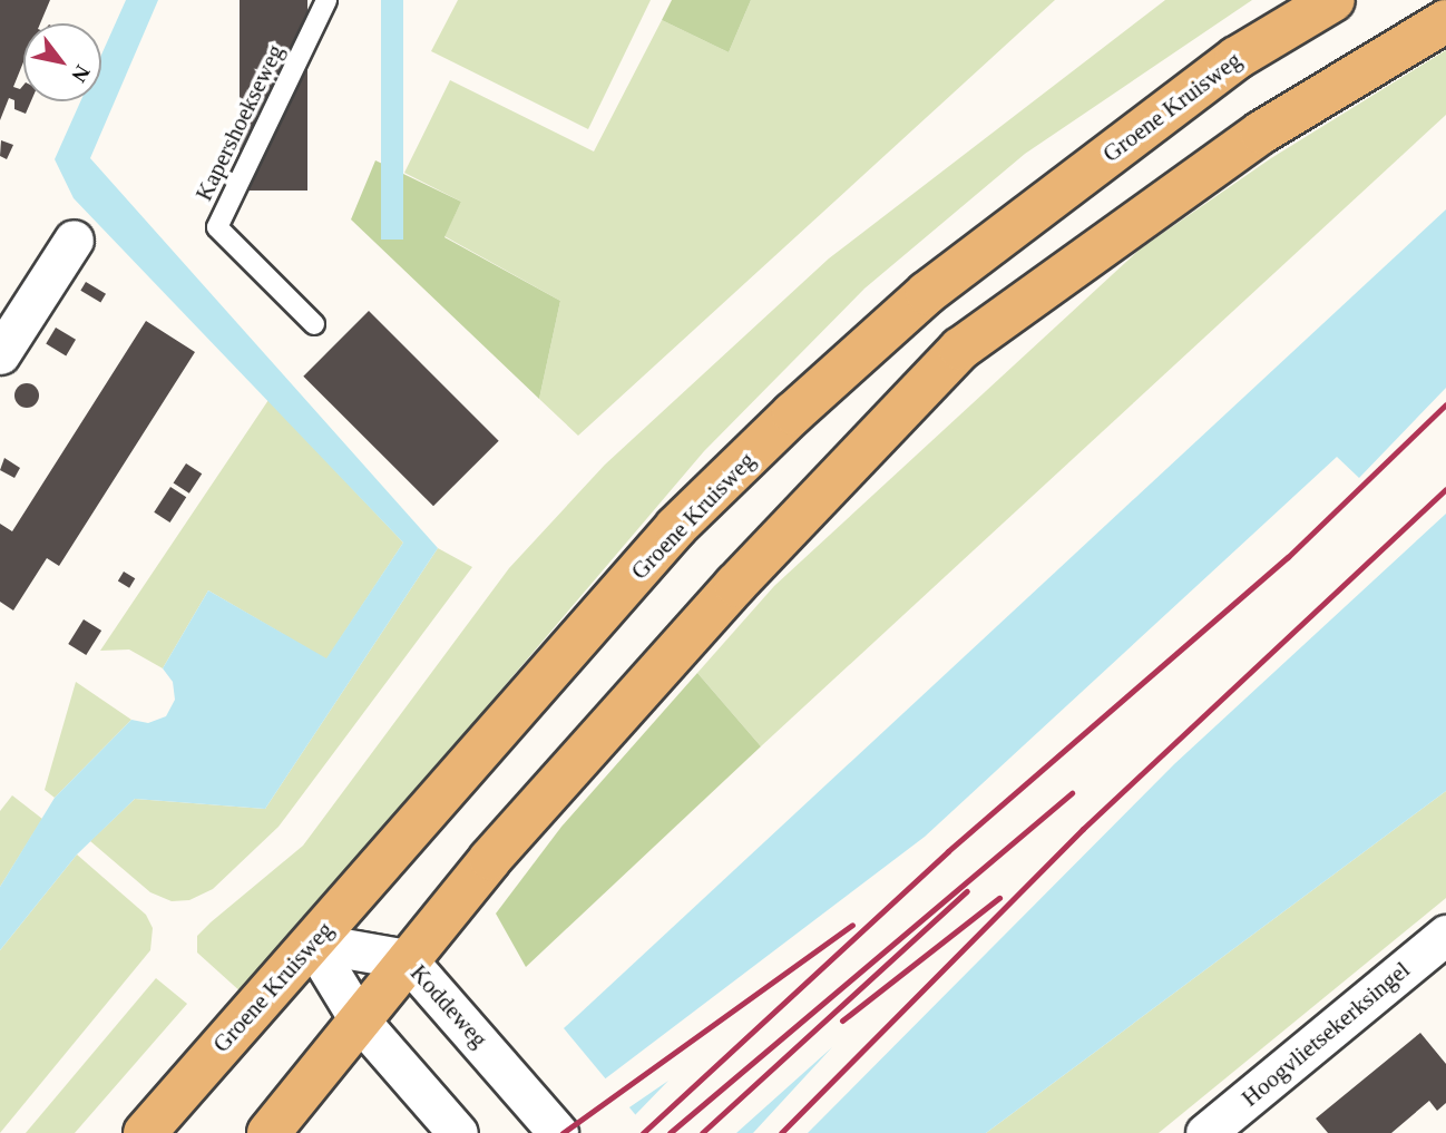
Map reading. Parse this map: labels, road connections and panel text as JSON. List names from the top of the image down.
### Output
{
  "streets": {
    "main road": ["Groene Kruisweg"],
    "street": ["Koddeweg", "Hoogvlietsekerksingel"],
    "lane": ["Kapershoekseweg"]
  },
  "crossings": [
    ["Groene Kruisweg", "Koddeweg"]
  ],
  "north": "bottom right"
}
